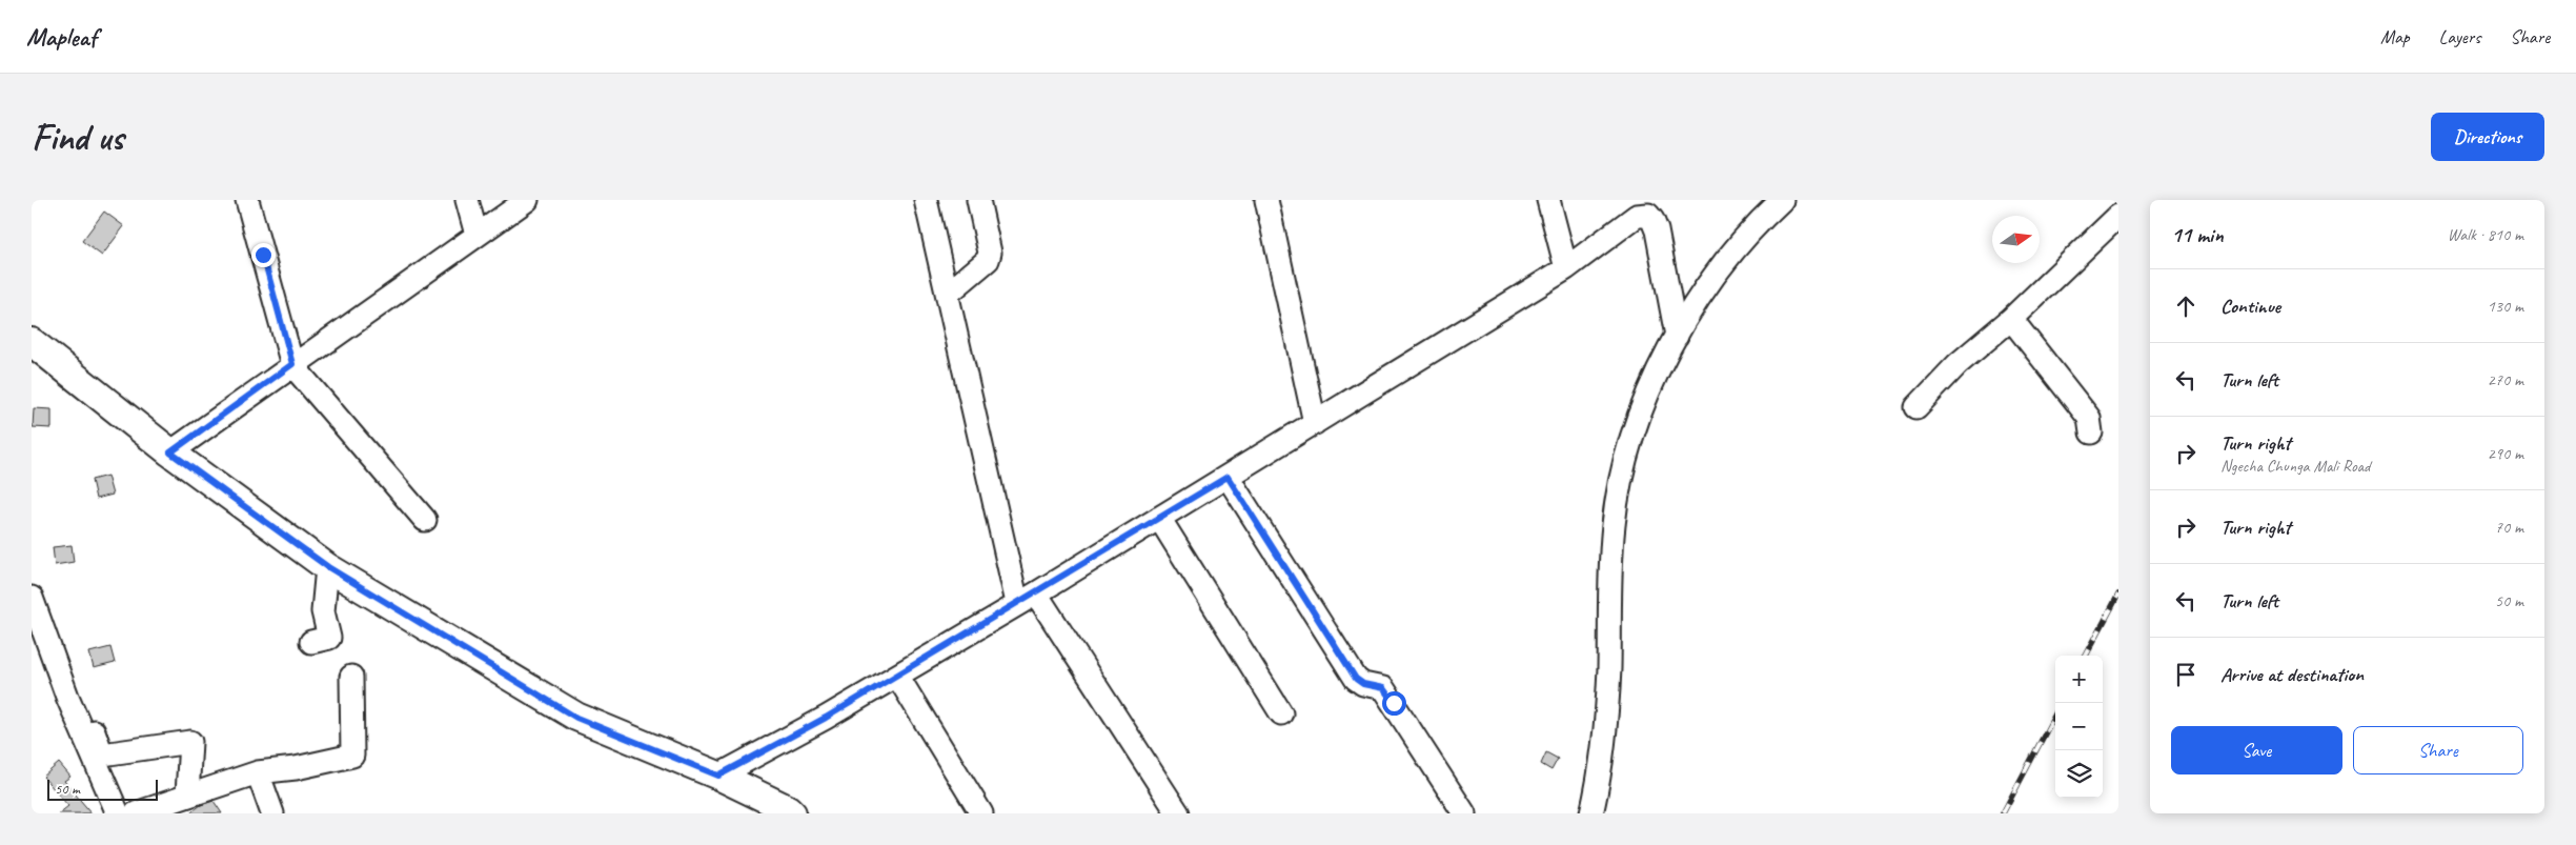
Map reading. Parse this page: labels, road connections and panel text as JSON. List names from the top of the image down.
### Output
{
  "scale_bar": "50 m",
  "north": "right",
  "page": {
    "header": "Mapleaf",
    "nav": ["Map", "Layers", "Share"],
    "buttons": [
      "Directions",
      ["Save", "Share"]
    ],
    "title": "Find us",
    "heading": ["11 min", "Walk · 810 m"],
    "list": [
      ["Continue", "130 m"],
      ["Turn left", "270 m"],
      ["Turn right", "Ngecha Chunga Mali Road", "290 m"],
      ["Turn right", "70 m"],
      ["Turn left", "50 m"],
      "Arrive at destination"
    ],
    "map_buttons": ["+", "−"],
    "scale": "50 m"
  }
}
